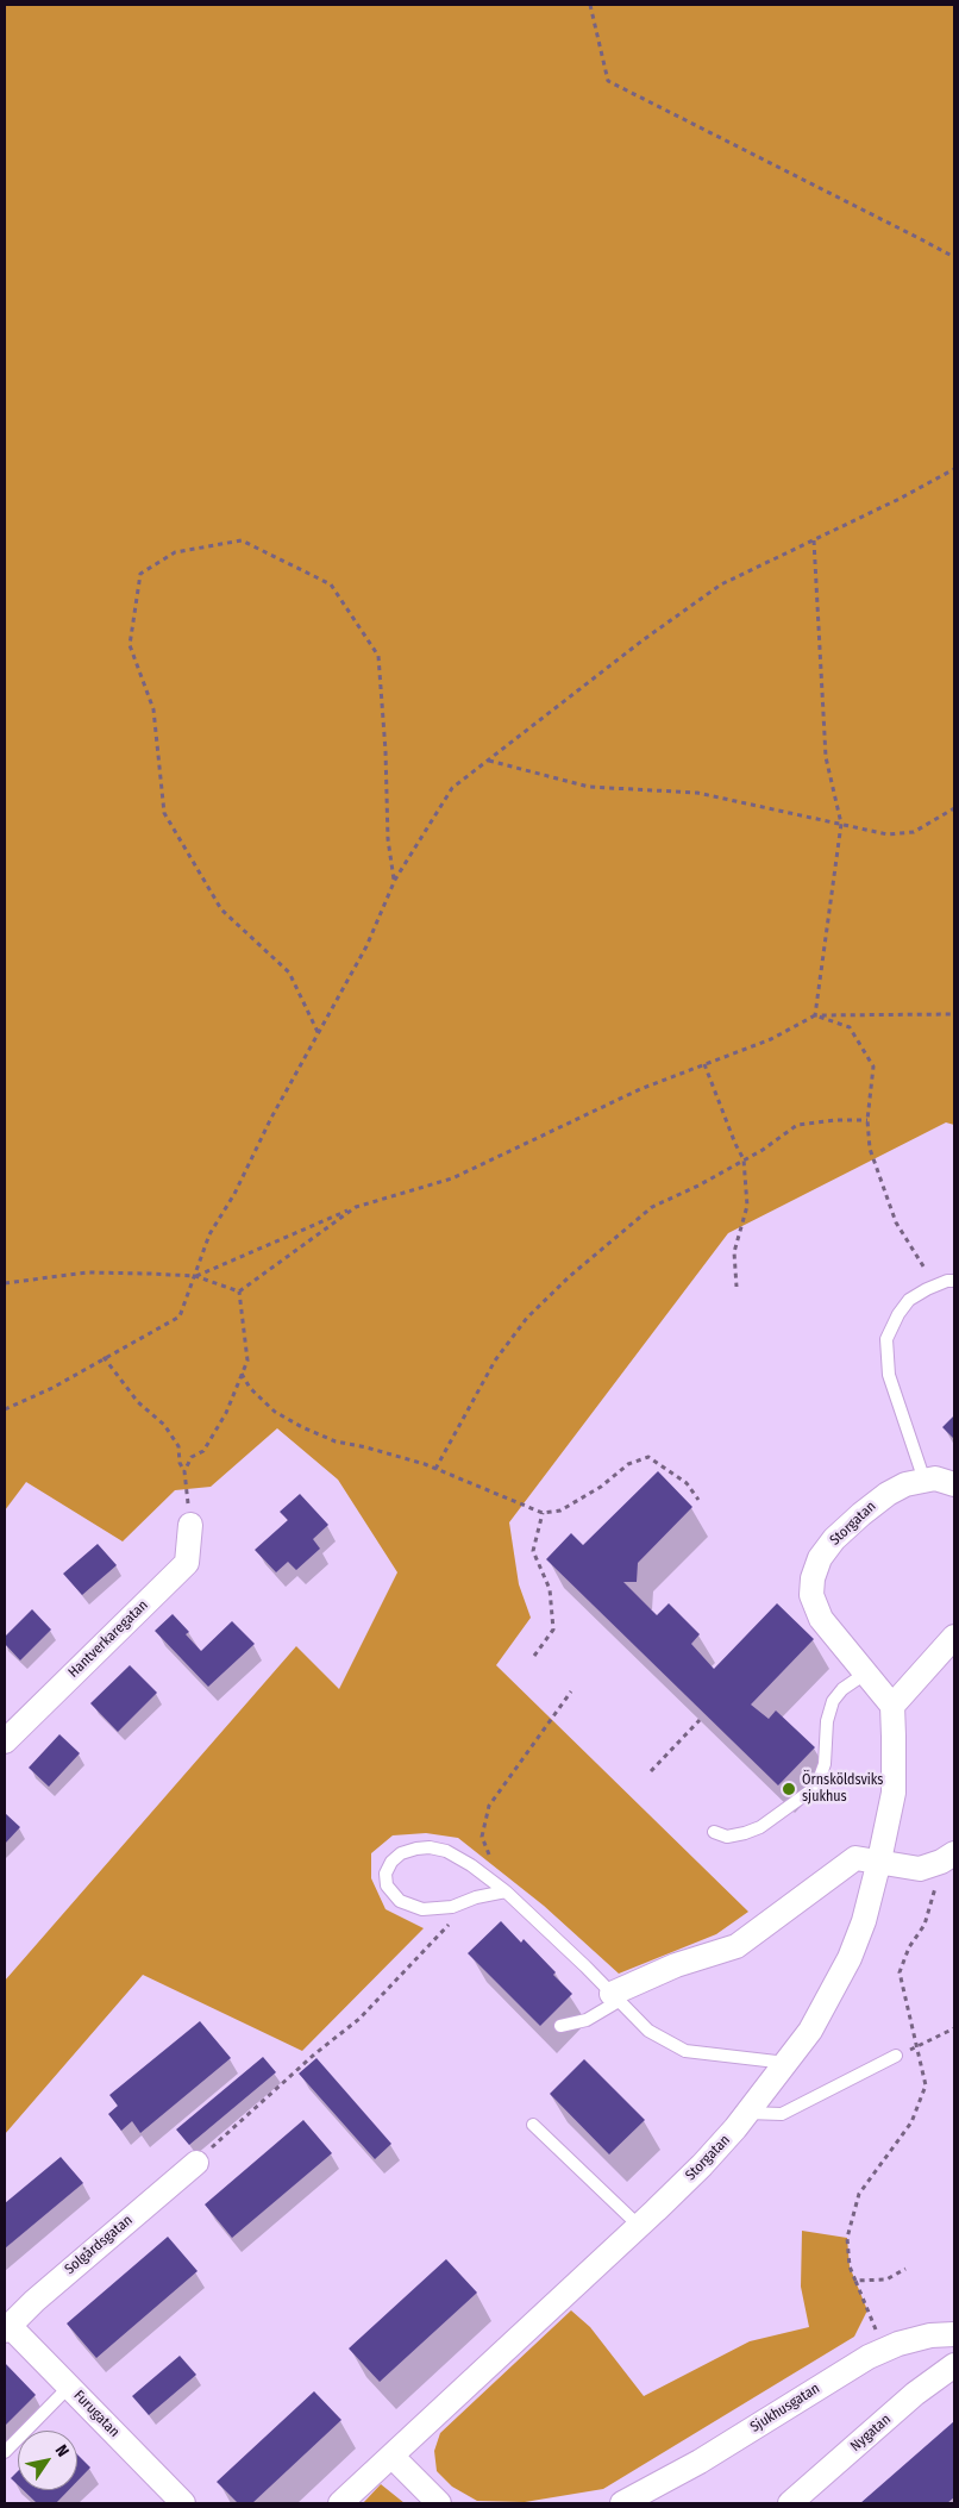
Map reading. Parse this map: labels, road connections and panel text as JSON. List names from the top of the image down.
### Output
{
  "streets": {
    "street": [
      "Storgatan",
      "Hantverkaregatan",
      "Solgårdsgatan",
      "Sjukhusgatan",
      "Furugatan",
      "Nygatan"
    ]
  },
  "crossings": [
    ["Solgårdsgatan", "Furugatan"]
  ],
  "places": ["Örnsköldsviks sjukhus"],
  "north": "top right"
}
